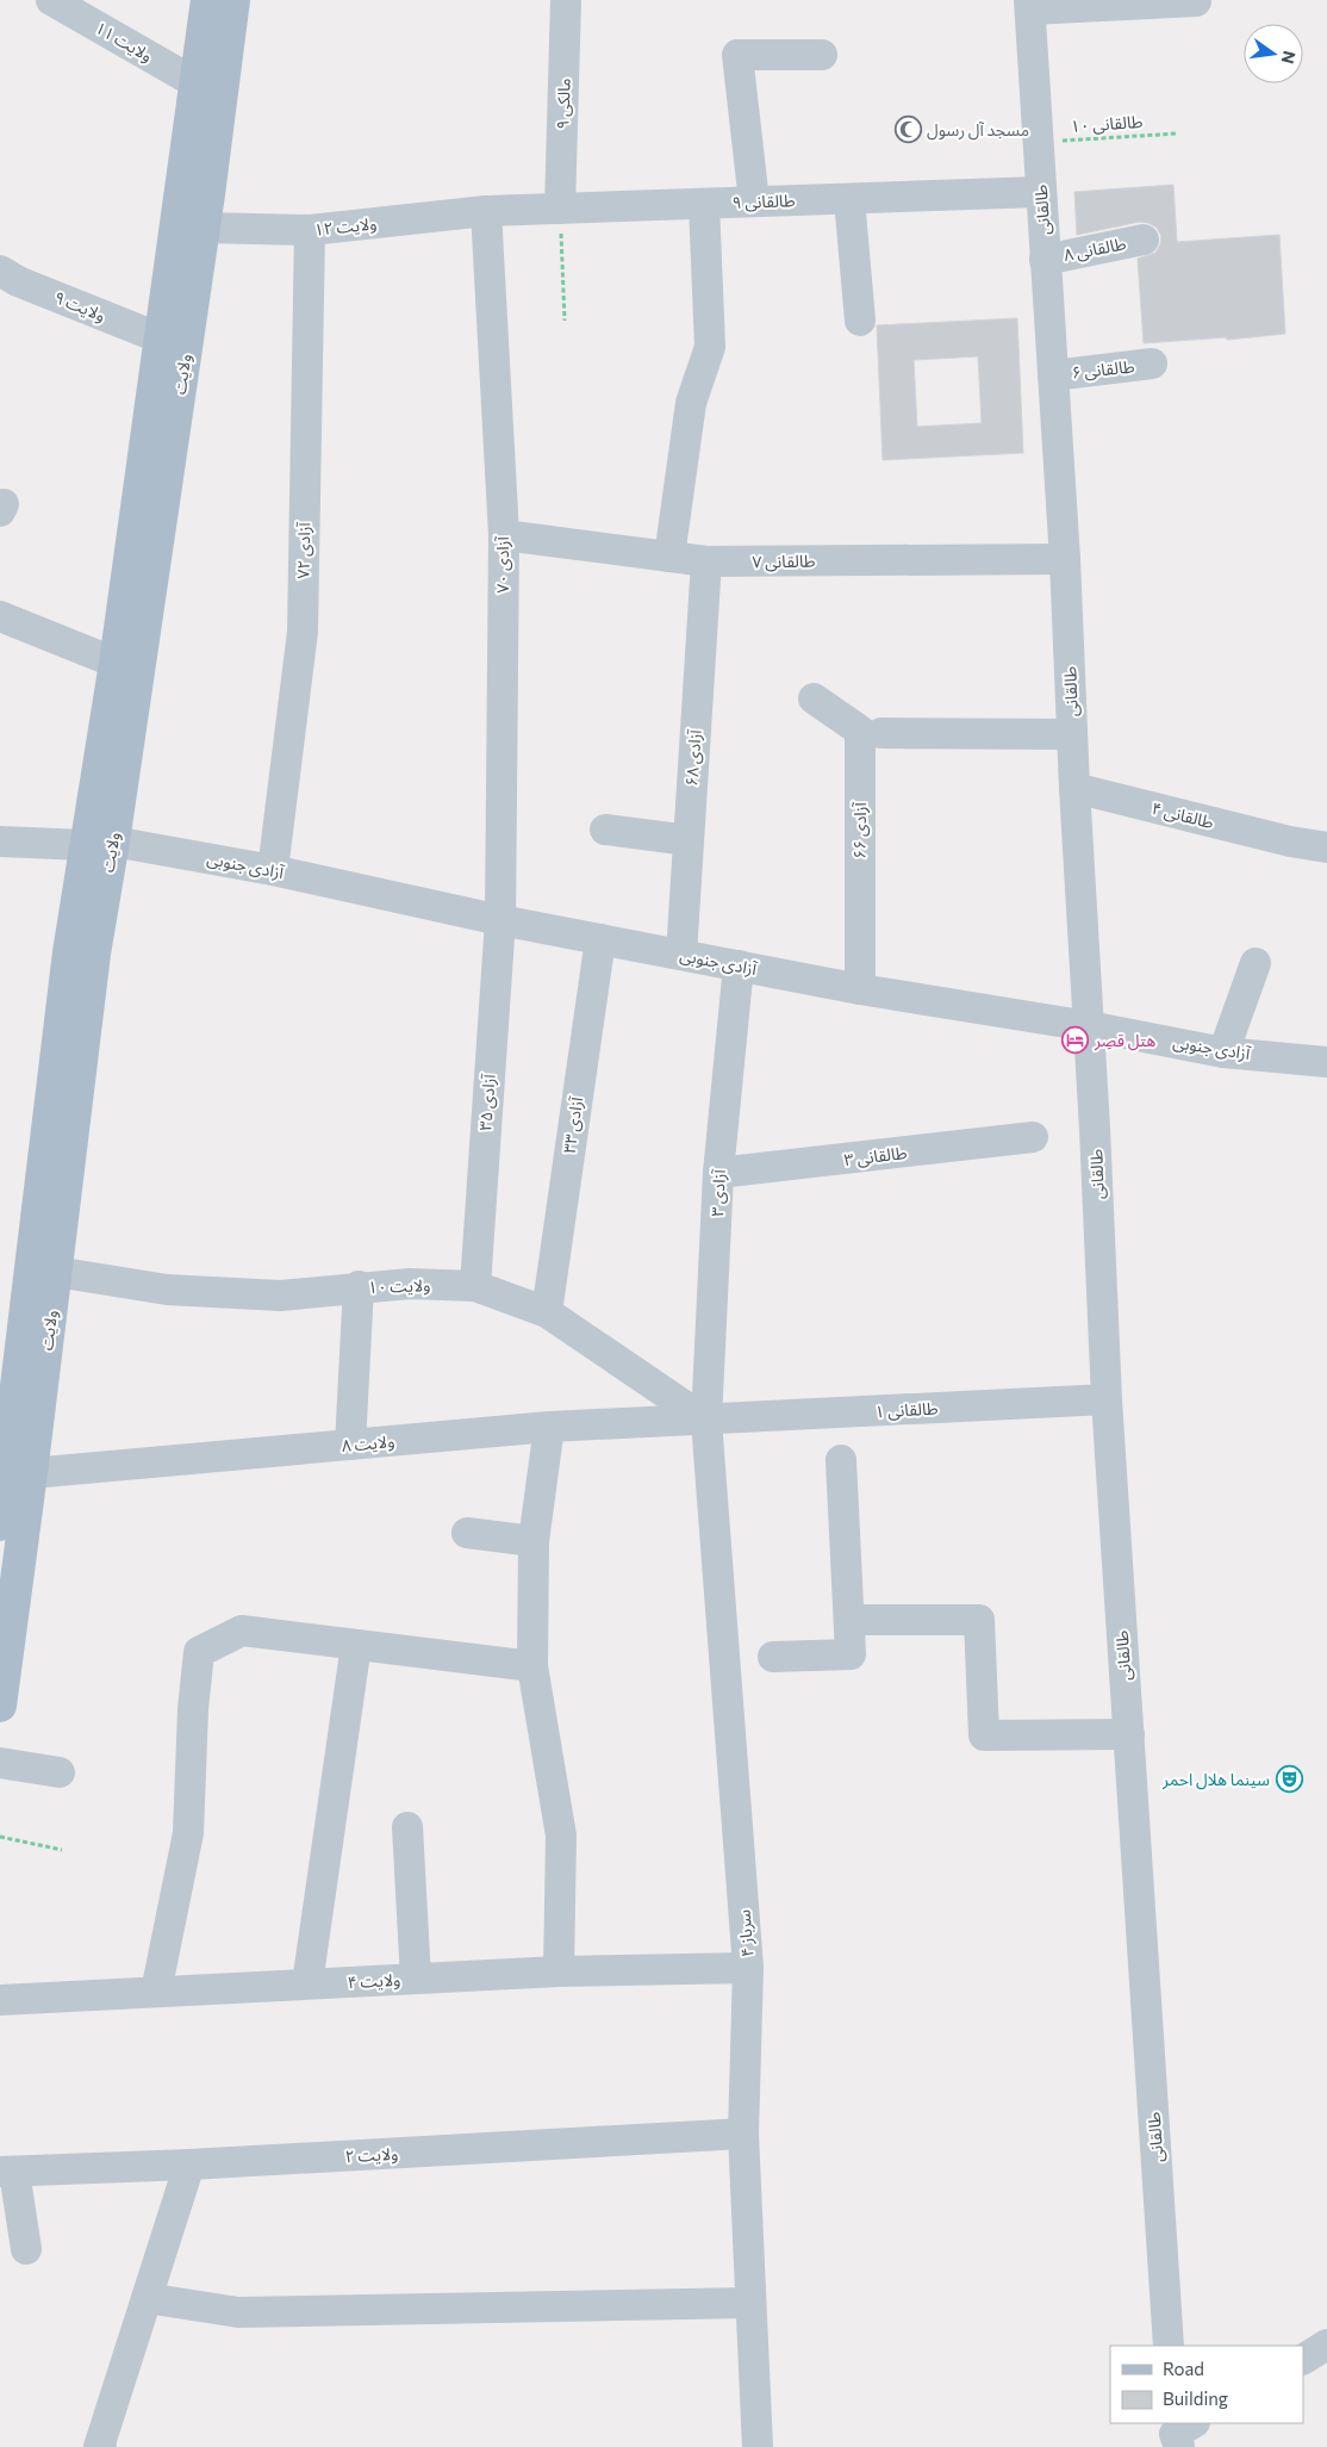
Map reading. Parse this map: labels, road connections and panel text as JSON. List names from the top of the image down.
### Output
{
  "streets": {
    "main road": ["ولایت"],
    "street": [
      "ولایت ۱۱",
      "مالکی ۹",
      "طالقانی ۹",
      "طالقانی",
      "ولایت ۱۲",
      "طالقانی ۸",
      "ولایت ۹",
      "طالقانی ۶",
      "آزادی ۷۲",
      "طالقانی ۷",
      "آزادی ۷۰",
      "آزادی ۶۸",
      "طالقانی ۴",
      "آزادی ۶۶",
      "آزادی جنوبی",
      "آزادی ۳۵",
      "آزادی ۳۳",
      "طالقانی ۳",
      "آزادی ۳",
      "ولایت ۱۰",
      "طالقانی ۱",
      "ولایت ۸",
      "سرباز ۴",
      "ولایت ۴",
      "ولایت ۲"
    ],
    "path": ["طالقانی ۱۰"]
  },
  "crossings": [
    ["ولایت ۱۱", "ولایت"],
    ["مالکی ۹", "طالقانی ۹"],
    ["طالقانی ۱۰", "طالقانی"],
    ["طالقانی ۹", "طالقانی"],
    ["طالقانی ۹", "ولایت ۱۲"],
    ["طالقانی ۹", "آزادی ۷۰"],
    ["طالقانی", "طالقانی ۸"],
    ["طالقانی", "طالقانی ۶"],
    ["طالقانی", "طالقانی ۷"],
    ["طالقانی", "طالقانی ۴"],
    ["طالقانی", "آزادی جنوبی"],
    ["طالقانی", "طالقانی ۱"],
    ["ولایت ۱۲", "ولایت"],
    ["ولایت ۱۲", "آزادی ۷۲"],
    ["ولایت ۱۲", "آزادی ۷۰"],
    ["ولایت ۹", "ولایت"],
    ["ولایت", "آزادی جنوبی"],
    ["ولایت", "ولایت ۱۰"],
    ["ولایت", "ولایت ۸"],
    ["آزادی ۷۲", "آزادی جنوبی"],
    ["طالقانی ۷", "آزادی ۷۰"],
    ["طالقانی ۷", "آزادی ۶۸"],
    ["آزادی ۷۰", "آزادی جنوبی"],
    ["آزادی ۷۰", "آزادی ۳۵"],
    ["آزادی ۶۸", "آزادی جنوبی"],
    ["آزادی ۶۶", "آزادی جنوبی"],
    ["آزادی جنوبی", "آزادی ۳۵"],
    ["آزادی جنوبی", "آزادی ۳۳"],
    ["آزادی جنوبی", "آزادی ۳"],
    ["آزادی ۳۵", "ولایت ۱۰"],
    ["آزادی ۳۳", "ولایت ۱۰"],
    ["طالقانی ۳", "آزادی ۳"],
    ["آزادی ۳", "ولایت ۱۰"],
    ["آزادی ۳", "طالقانی ۱"],
    ["آزادی ۳", "ولایت ۸"],
    ["آزادی ۳", "سرباز ۴"],
    ["ولایت ۱۰", "طالقانی ۱"],
    ["ولایت ۱۰", "ولایت ۸"],
    ["ولایت ۱۰", "سرباز ۴"],
    ["طالقانی ۱", "ولایت ۸"],
    ["طالقانی ۱", "سرباز ۴"],
    ["ولایت ۸", "سرباز ۴"],
    ["سرباز ۴", "ولایت ۴"],
    ["سرباز ۴", "ولایت ۲"]
  ],
  "places": {
    "mosque": ["مسجد آل رسول"],
    "hotel": ["هتل قصِر"],
    "theatre": ["سینما هلال احمر"]
  },
  "legend": ["Road", "Building"],
  "north": "right"
}
